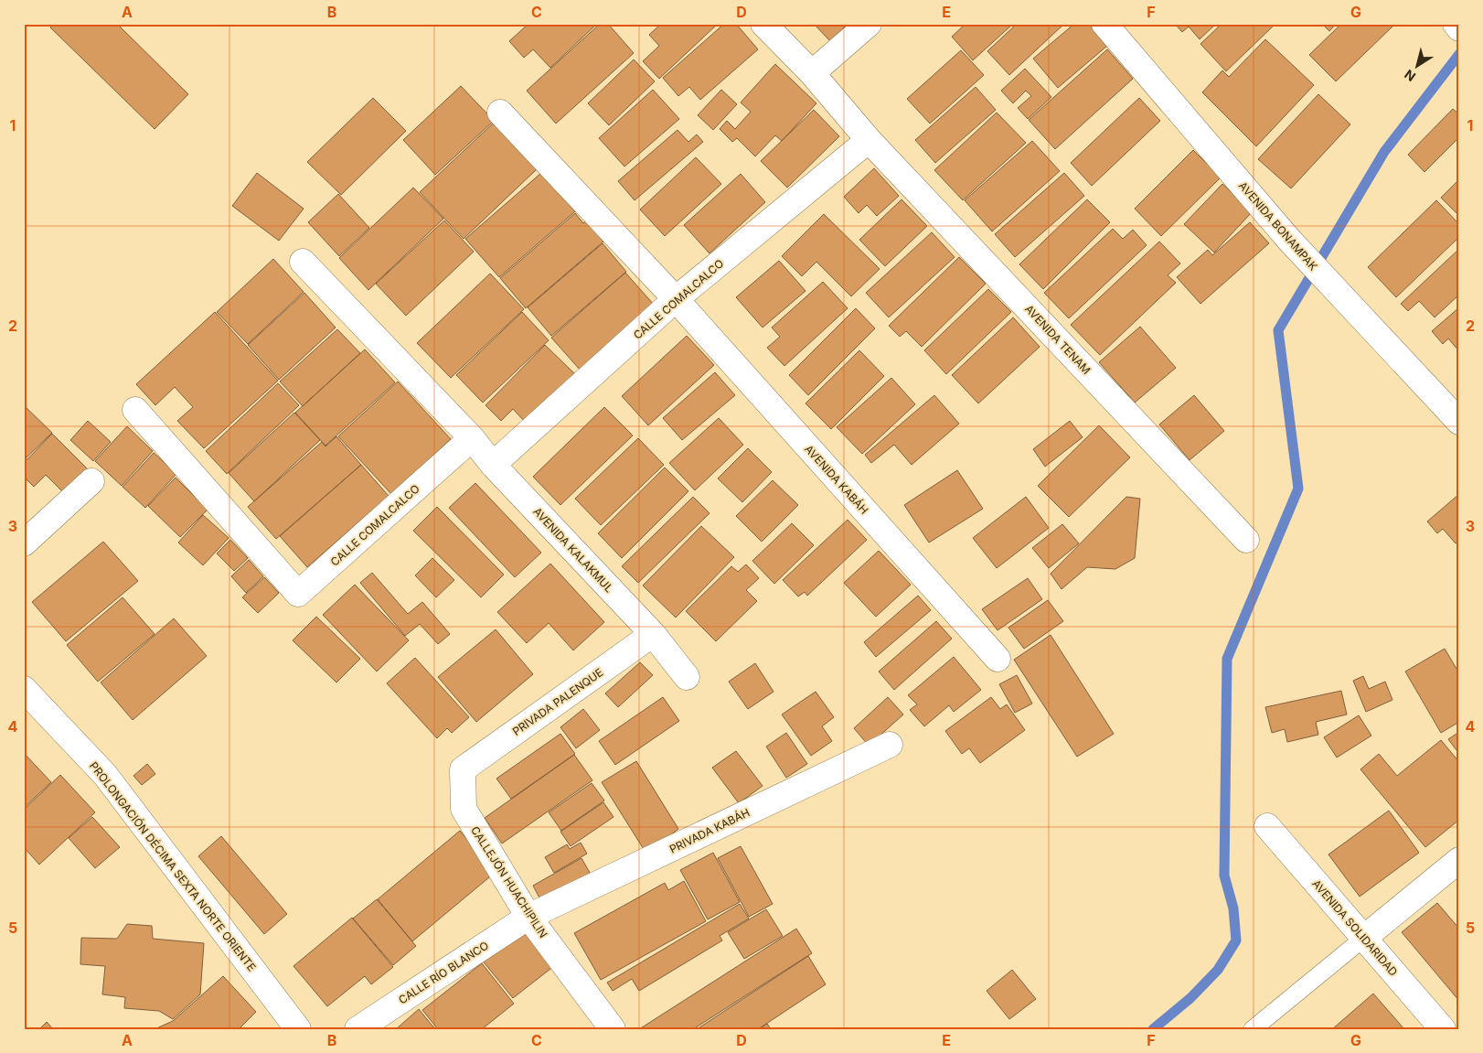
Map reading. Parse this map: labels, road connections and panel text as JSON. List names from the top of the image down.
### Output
{
  "streets": {
    "street": [
      "AVENIDA BONAMPAK",
      "CALLE COMALCALCO",
      "AVENIDA TENAM",
      "AVENIDA KABÁH",
      "AVENIDA KALAKMUL",
      "PRIVADA PALENQUE",
      "PRIVADA KABÁH",
      "PROLONGACIÓN DÉCIMA SEXTA NORTE ORIENTE",
      "CALLEJÓN HUACHIPILIN",
      "AVENIDA SOLIDARIDAD",
      "CALLE RÍO BLANCO"
    ]
  },
  "crossings": [
    ["CALLE COMALCALCO", "AVENIDA TENAM"],
    ["CALLE COMALCALCO", "AVENIDA KABÁH"],
    ["CALLE COMALCALCO", "AVENIDA KALAKMUL"],
    ["AVENIDA KALAKMUL", "PRIVADA PALENQUE"],
    ["PRIVADA PALENQUE", "CALLEJÓN HUACHIPILIN"],
    ["PRIVADA KABÁH", "CALLEJÓN HUACHIPILIN"],
    ["PRIVADA KABÁH", "CALLE RÍO BLANCO"],
    ["CALLEJÓN HUACHIPILIN", "CALLE RÍO BLANCO"]
  ],
  "north": "bottom left",
  "grid": {
    "columns": [
      "A",
      "B",
      "C",
      "D",
      "E",
      "F",
      "G"
    ],
    "rows": [
      "1",
      "2",
      "3",
      "4",
      "5"
    ]
  }
}
